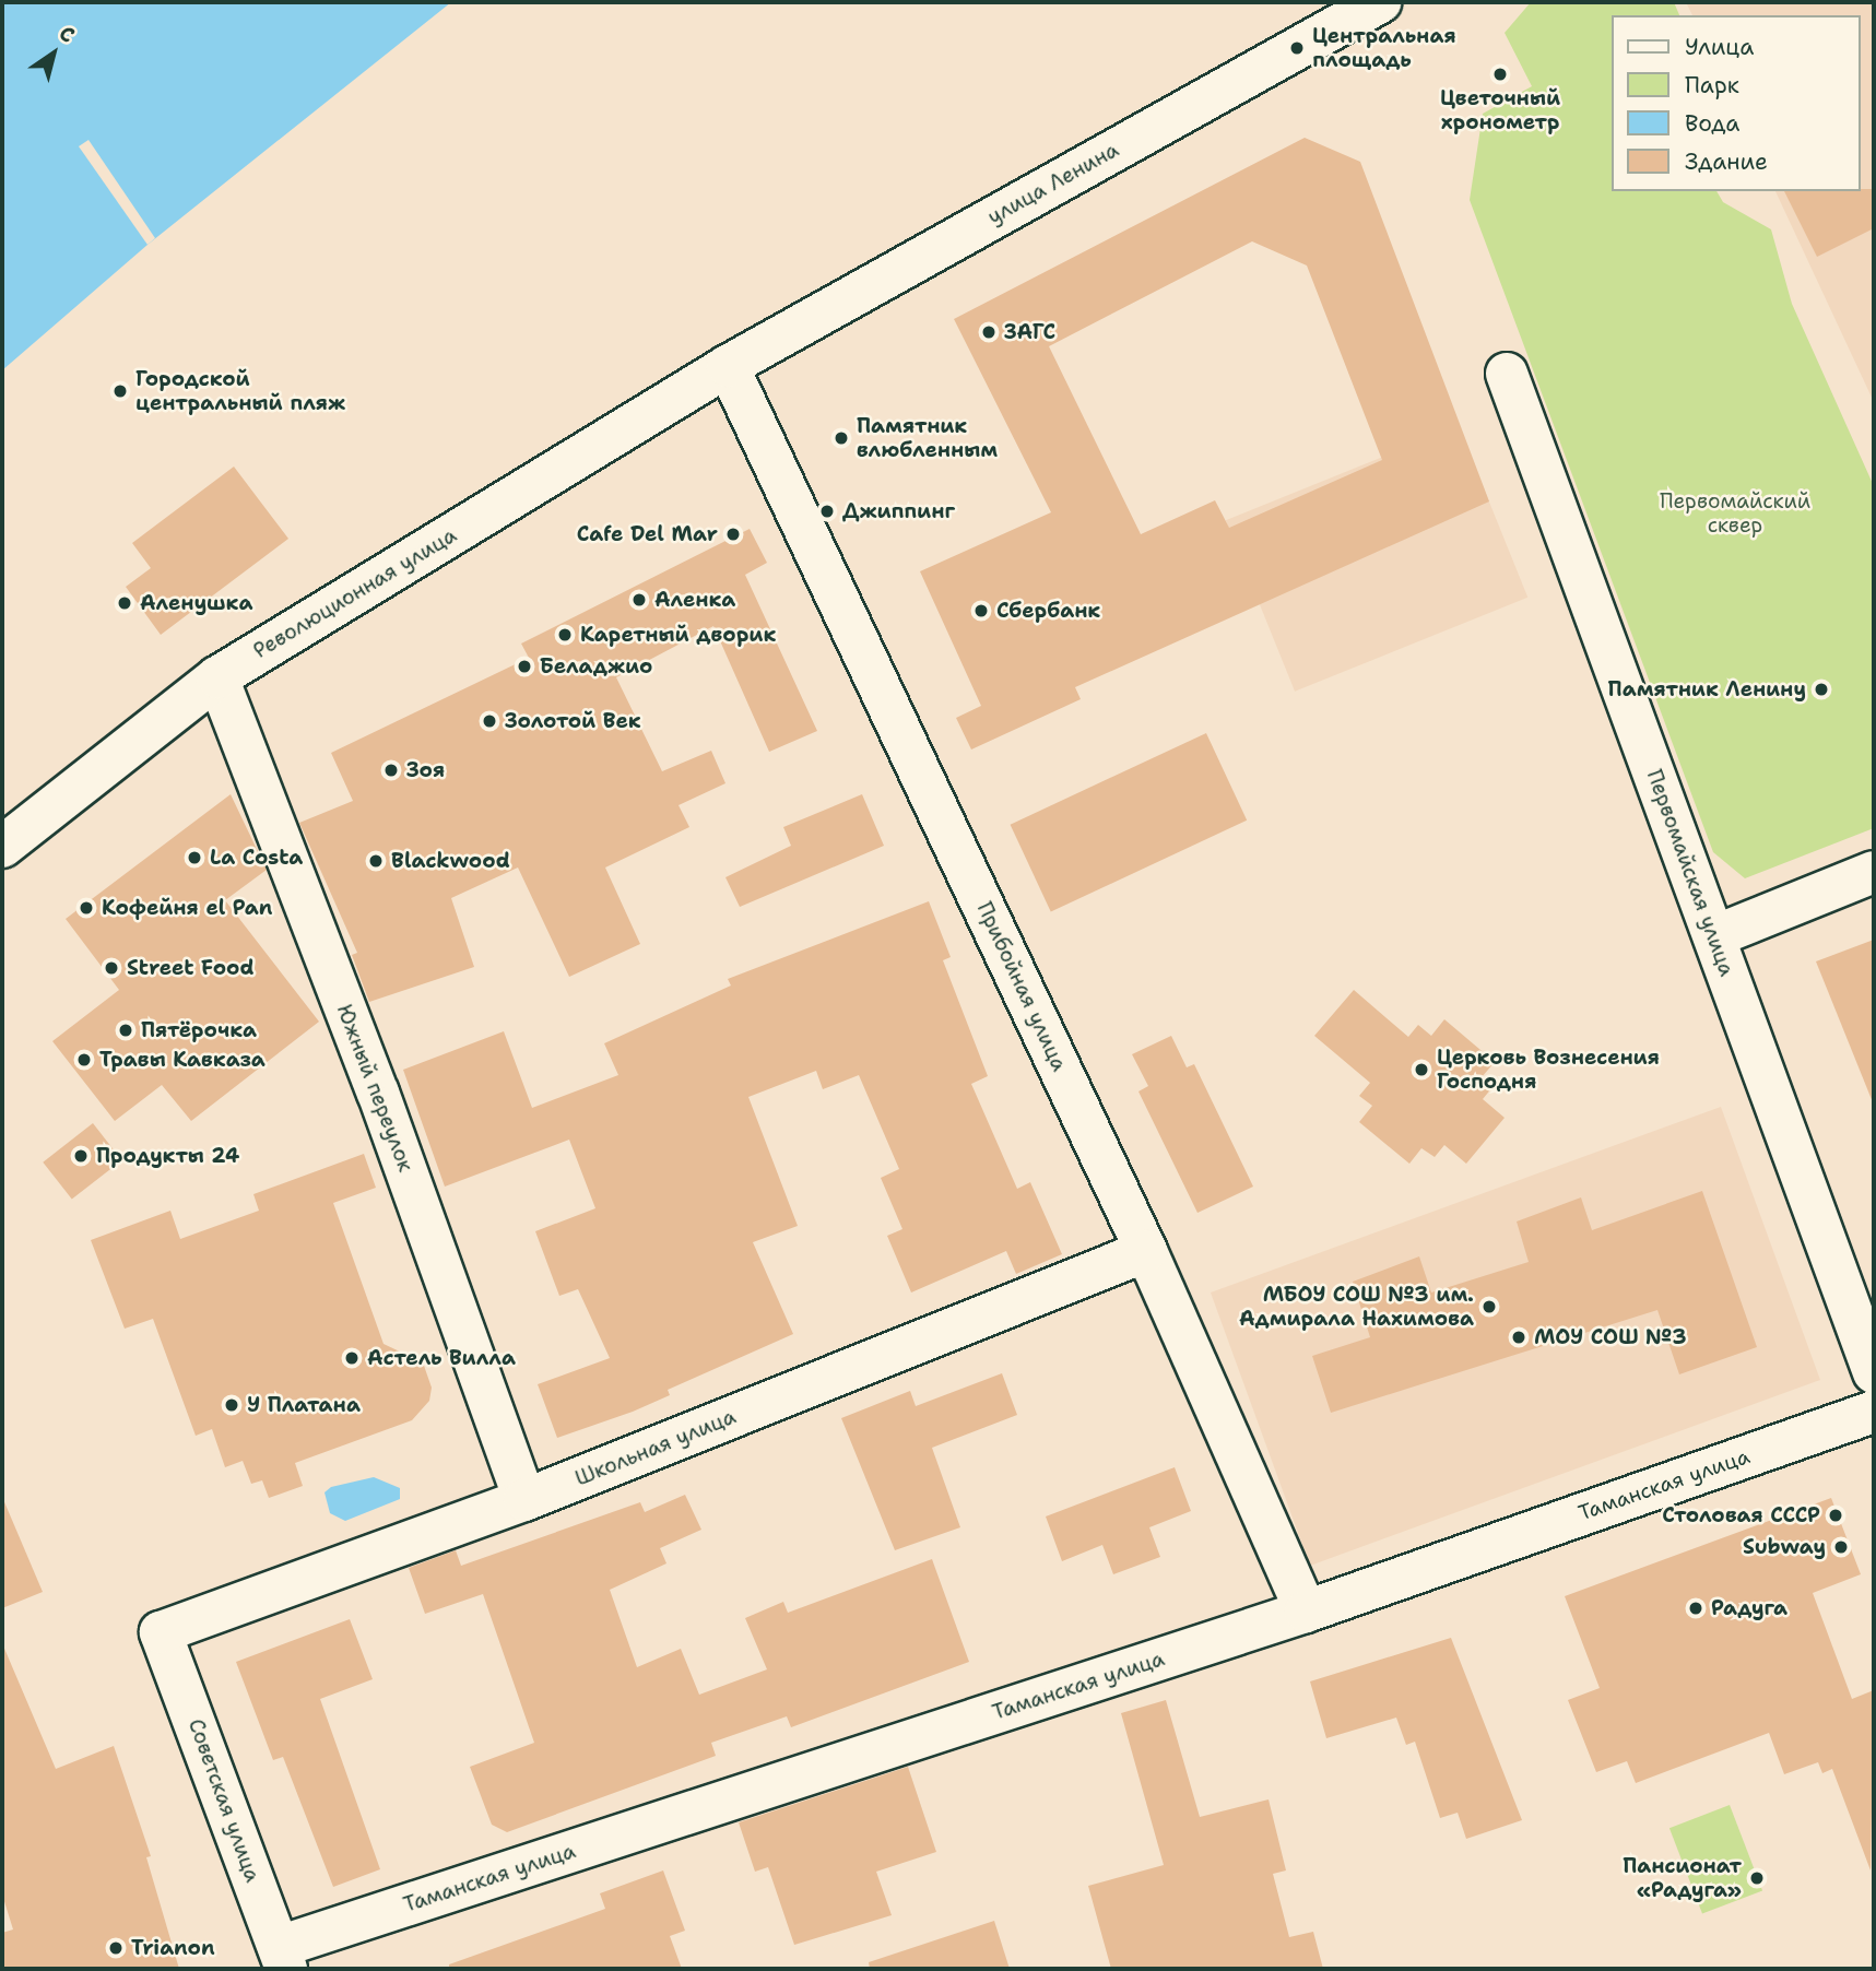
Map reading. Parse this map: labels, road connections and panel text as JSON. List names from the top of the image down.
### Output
{
  "streets": {
    "street": [
      "улица Ленина",
      "Революционная улица",
      "Первомайская улица",
      "Прибойная улица",
      "Южный переулок",
      "Школьная улица",
      "Таманская улица",
      "Советская улица"
    ]
  },
  "crossings": [
    ["улица Ленина", "Революционная улица"],
    ["улица Ленина", "Прибойная улица"],
    ["Революционная улица", "Прибойная улица"],
    ["Революционная улица", "Южный переулок"],
    ["Прибойная улица", "Школьная улица"],
    ["Прибойная улица", "Таманская улица"],
    ["Южный переулок", "Школьная улица"],
    ["Школьная улица", "Советская улица"],
    ["Таманская улица", "Советская улица"]
  ],
  "parks": ["Первомайский сквер"],
  "places": [
    "Центральная площадь",
    "Цветочный хронометр",
    "ЗАГС",
    "Городской центральный пляж",
    "Памятник влюбленным",
    "Джиппинг",
    "Cafe Del Mar",
    "Аленка",
    "Аленушка",
    "Сбербанк",
    "Каретный дворик",
    "Беладжио",
    "Памятник Ленину",
    "Золотой Век",
    "Зоя",
    "La Costa",
    "Blackwood",
    "Кофейня el Pan",
    "Street Food",
    "Пятёрочка",
    "Травы Кавказа",
    "Церковь Вознесения Господня",
    "Продукты 24",
    "МБОУ СОШ №3 им. Адмирала Нахимова",
    "МОУ СОШ №3",
    "Астель Вилла",
    "У Платана",
    "Столовая СССР",
    "Subway",
    "Радуга",
    "Пансионат «Радуга»",
    "Trianon"
  ],
  "legend": [
    "Улица",
    "Парк",
    "Вода",
    "Здание"
  ],
  "north": "top right"
}
